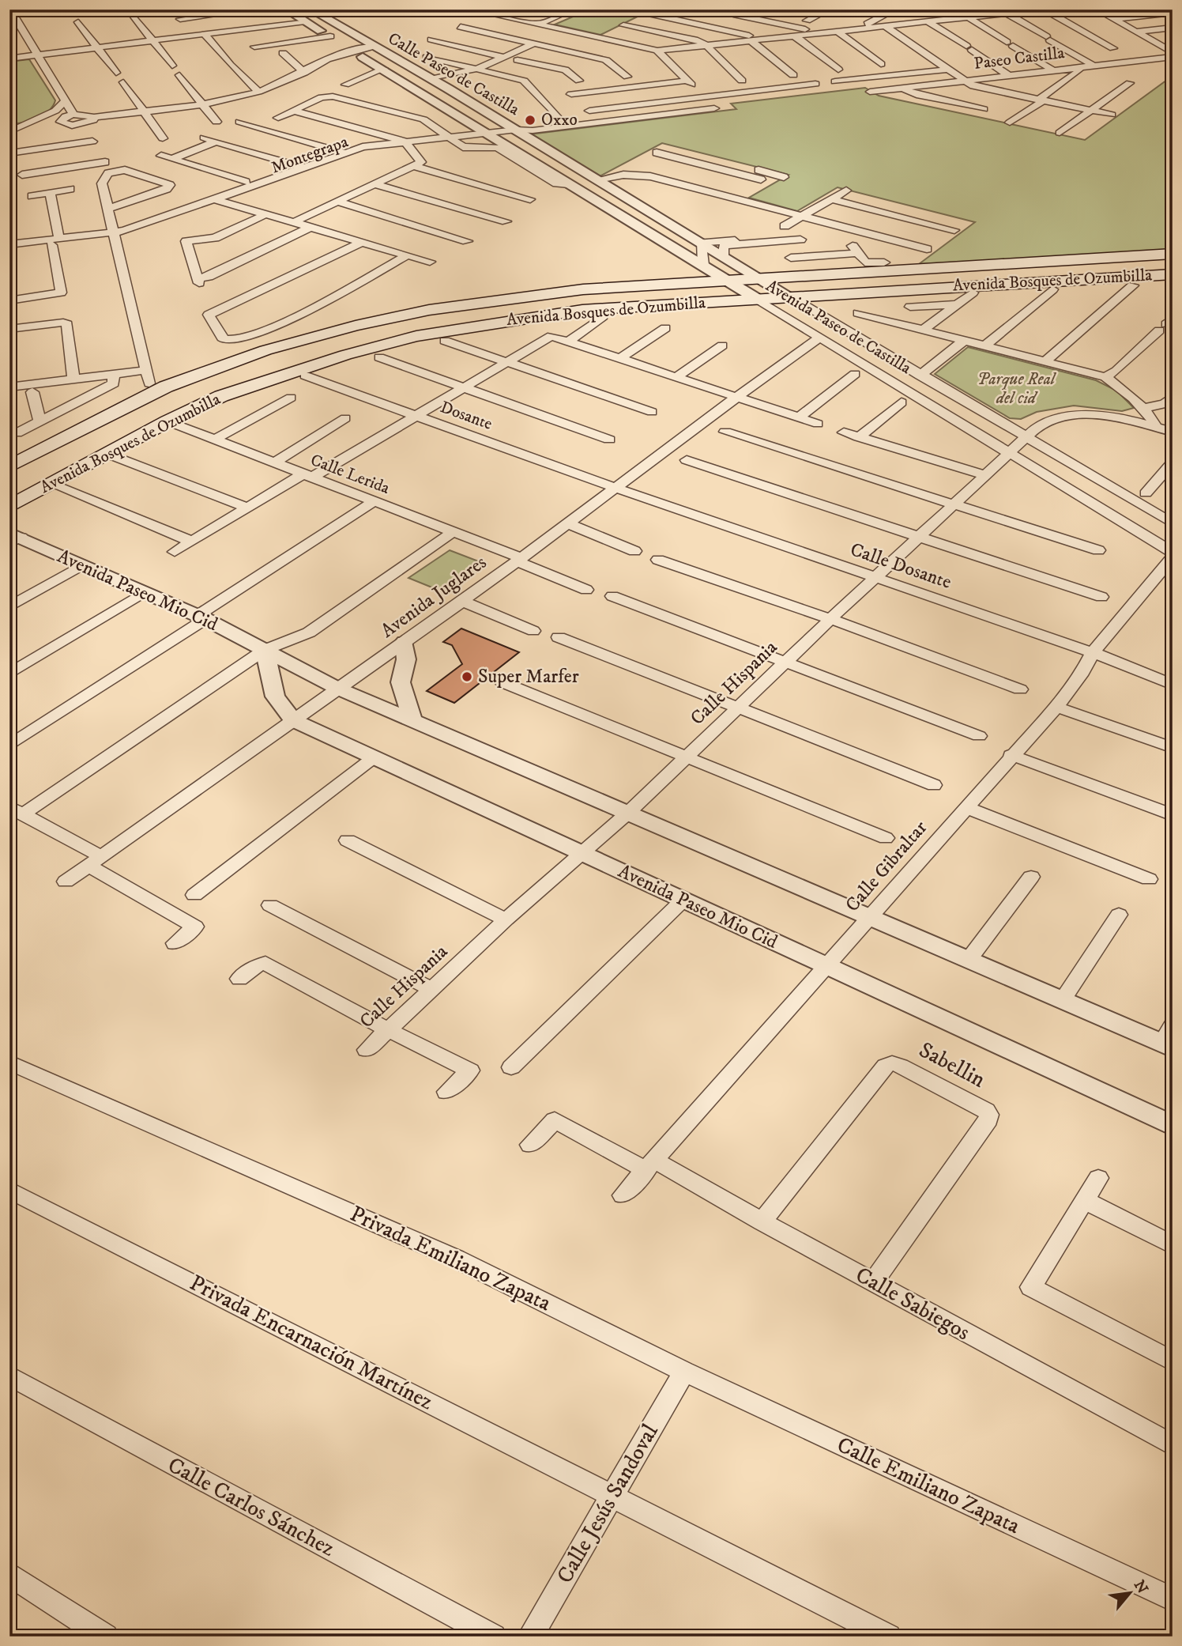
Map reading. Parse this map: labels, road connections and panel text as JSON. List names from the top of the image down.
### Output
{
  "streets": {
    "main road": ["Avenida Bosques de Ozumbilla"],
    "street": [
      "Paseo Castilla",
      "Calle Paseo de Castilla",
      "Montegrapa",
      "Avenida Paseo de Castilla",
      "Dosante",
      "Calle Lerida",
      "Calle Dosante",
      "Avenida Paseo Mio Cid",
      "Avenida Juglares",
      "Calle Hispania",
      "Calle Gibraltar",
      "Sabellin",
      "Privada Emiliano Zapata",
      "Calle Sabiegos",
      "Privada Encarnación Martínez",
      "Calle Emiliano Zapata",
      "Calle Jesús Sandoval",
      "Calle Carlos Sánchez"
    ]
  },
  "crossings": [
    ["Calle Paseo de Castilla", "Montegrapa"],
    ["Calle Paseo de Castilla", "Avenida Paseo de Castilla"],
    ["Montegrapa", "Avenida Paseo de Castilla"],
    ["Avenida Bosques de Ozumbilla", "Avenida Paseo de Castilla"],
    ["Avenida Bosques de Ozumbilla", "Calle Lerida"],
    ["Avenida Paseo de Castilla", "Avenida Juglares"],
    ["Avenida Paseo de Castilla", "Calle Hispania"],
    ["Dosante", "Calle Dosante"],
    ["Dosante", "Avenida Juglares"],
    ["Calle Lerida", "Avenida Juglares"],
    ["Calle Dosante", "Avenida Juglares"],
    ["Calle Dosante", "Calle Hispania"],
    ["Calle Dosante", "Calle Gibraltar"],
    ["Avenida Paseo Mio Cid", "Avenida Juglares"],
    ["Avenida Paseo Mio Cid", "Calle Hispania"],
    ["Avenida Paseo Mio Cid", "Calle Gibraltar"],
    ["Calle Gibraltar", "Calle Sabiegos"],
    ["Sabellin", "Calle Sabiegos"],
    ["Privada Emiliano Zapata", "Calle Emiliano Zapata"],
    ["Privada Emiliano Zapata", "Calle Jesús Sandoval"],
    ["Privada Encarnación Martínez", "Calle Jesús Sandoval"],
    ["Calle Emiliano Zapata", "Calle Jesús Sandoval"]
  ],
  "parks": ["Parque Real del cid"],
  "places": ["Oxxo", "Super Marfer"],
  "north": "top right"
}
